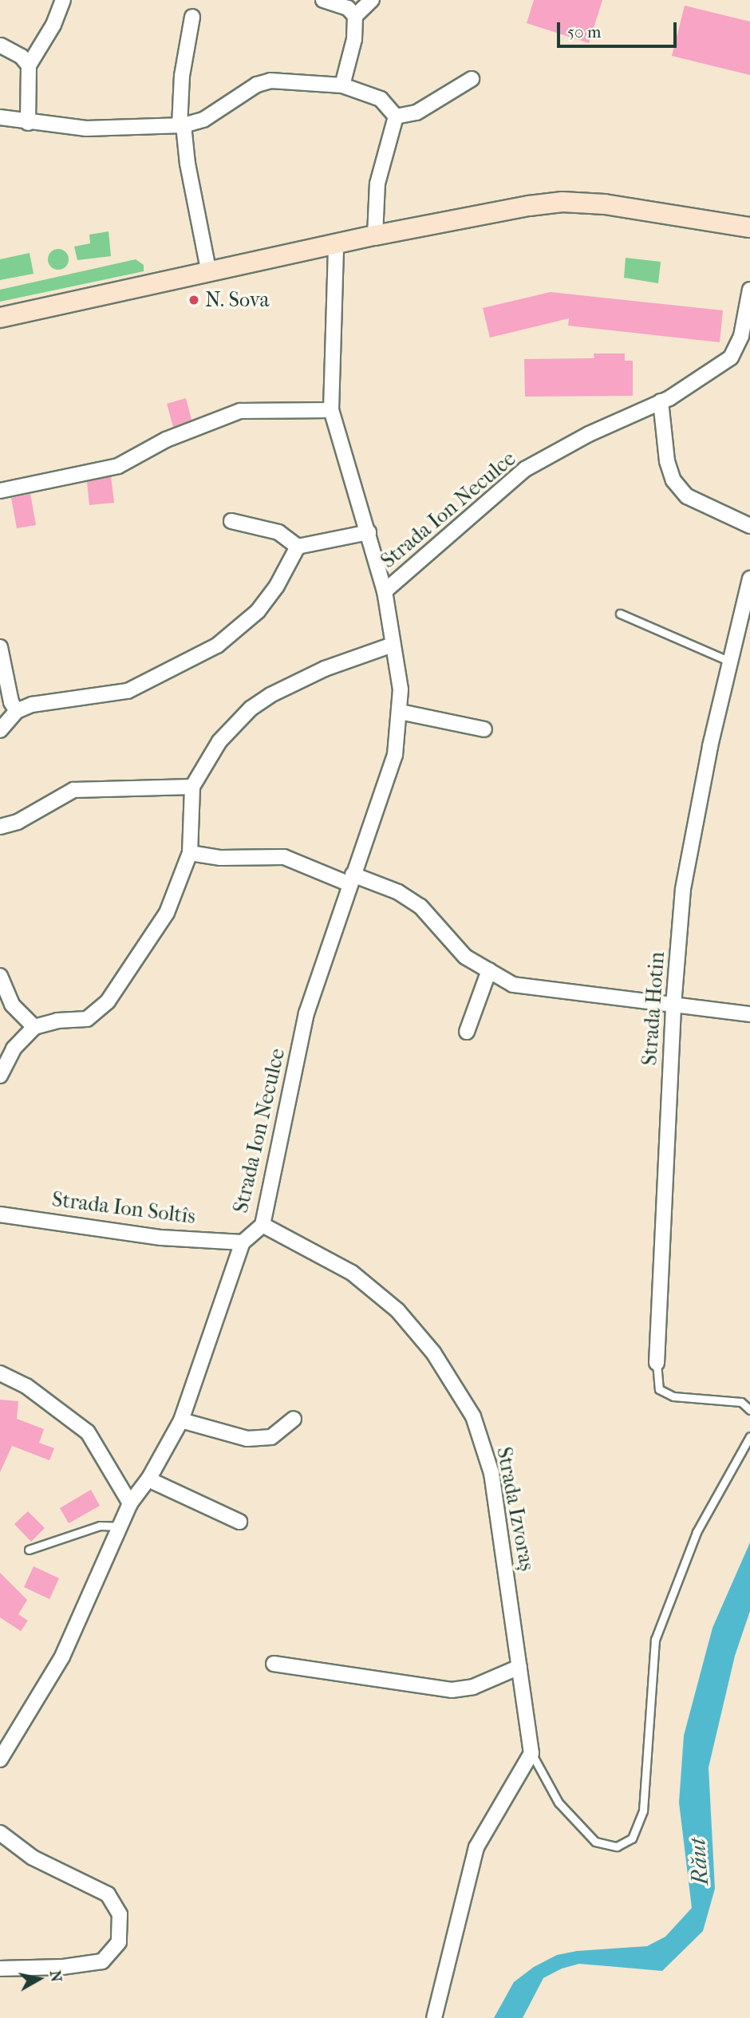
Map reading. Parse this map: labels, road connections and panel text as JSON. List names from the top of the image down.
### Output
{
  "streets": {
    "street": [
      "Strada Ion Neculce",
      "Strada Hotin",
      "Strada Ion Soltîs",
      "Strada Izvoraș"
    ]
  },
  "crossings": [
    ["Strada Ion Neculce", "Strada Ion Soltîs"],
    ["Strada Ion Neculce", "Strada Izvoraș"]
  ],
  "water": ["Răut"],
  "places": ["N. Sova"],
  "scale_bar": "50 m",
  "north": "right"
}
